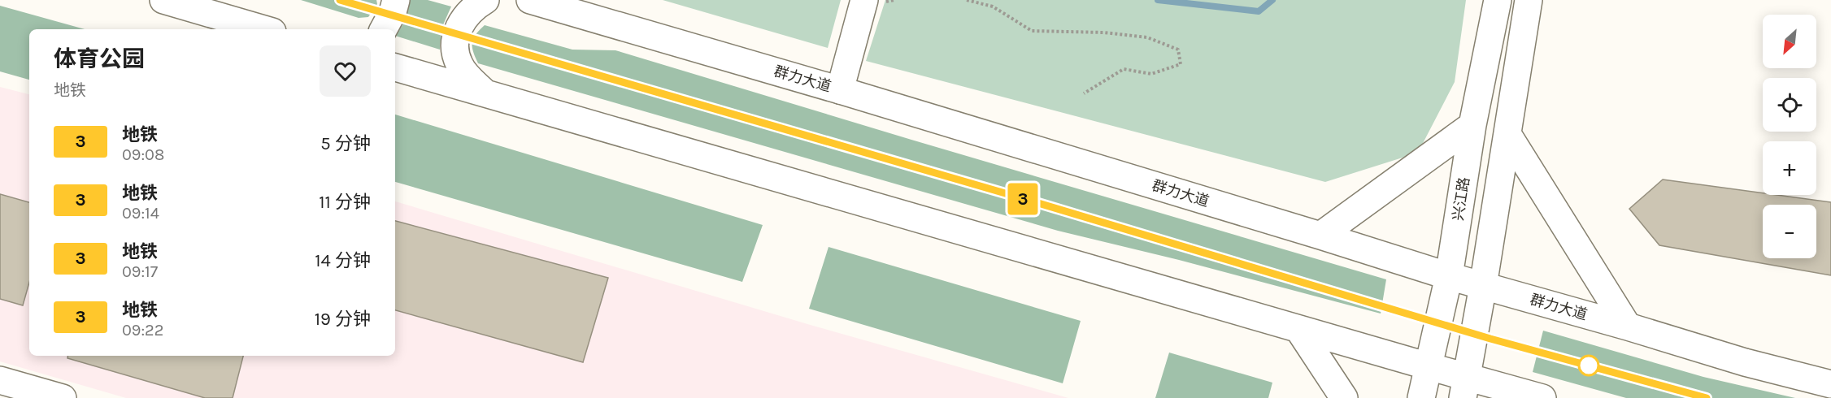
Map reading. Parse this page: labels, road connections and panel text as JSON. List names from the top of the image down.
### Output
{
  "streets": {
    "main road": ["群力大道", "兴江路"]
  },
  "crossings": [
    ["群力大道", "兴江路"]
  ],
  "lines": ["metro line 3"],
  "north": "bottom left",
  "page": {
    "on_map": "3",
    "map_buttons": ["+", "−"],
    "heading": ["体育公园", "地铁"],
    "list": [
      {
        "mark": "3",
        "name": "地铁",
        "note": "09:08",
        "value": "5 分钟"
      },
      {
        "mark": "3",
        "name": "地铁",
        "note": "09:14",
        "value": "11 分钟"
      },
      {
        "mark": "3",
        "name": "地铁",
        "note": "09:17",
        "value": "14 分钟"
      },
      {
        "mark": "3",
        "name": "地铁",
        "note": "09:22",
        "value": "19 分钟"
      }
    ]
  }
}
